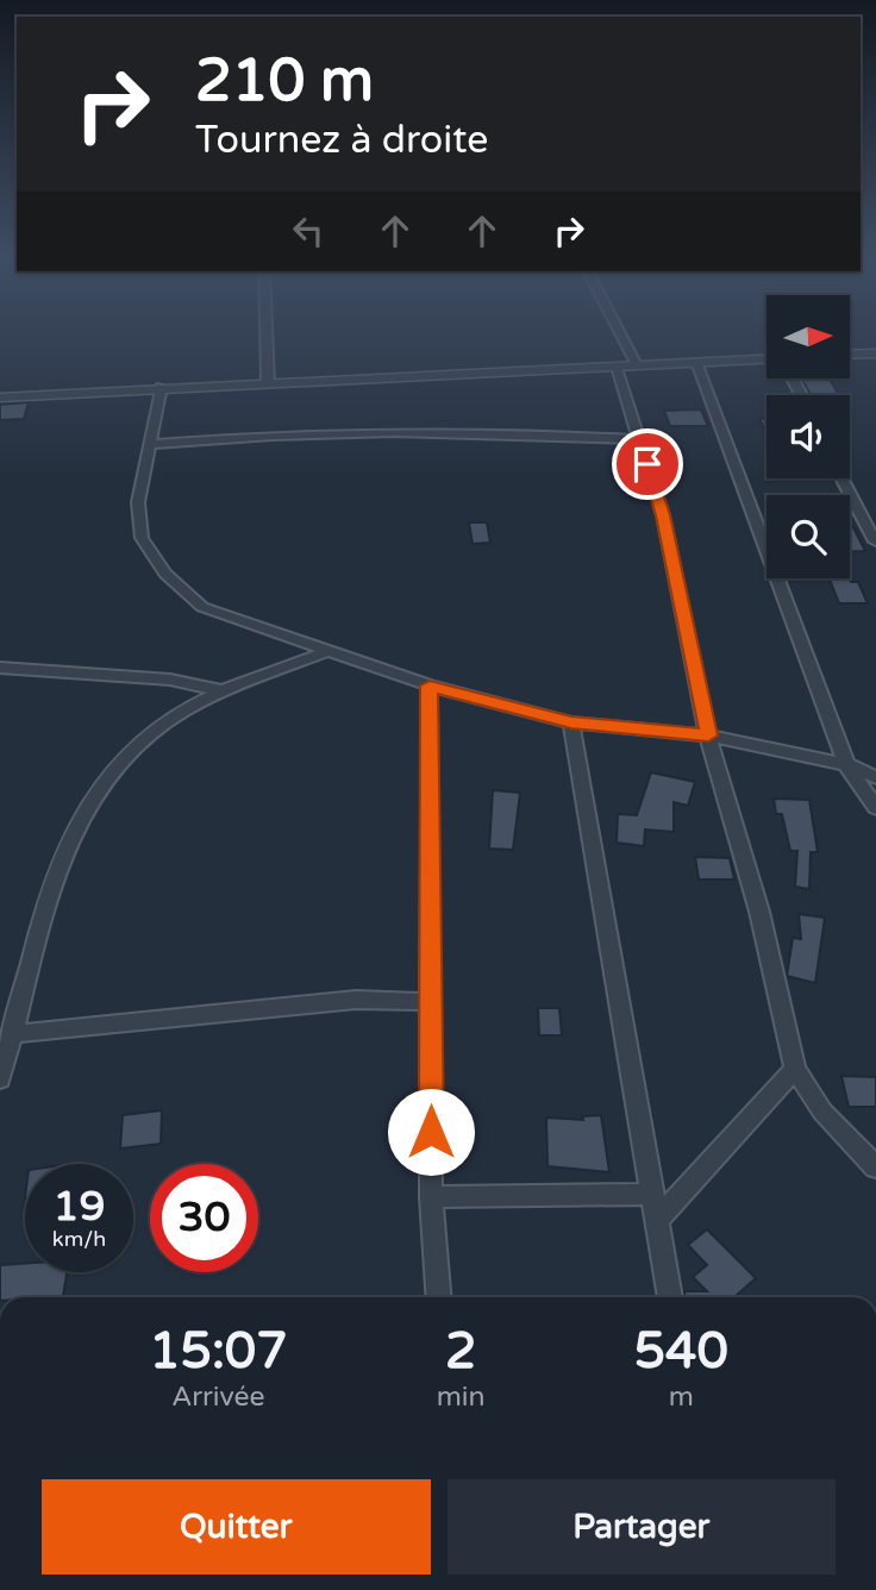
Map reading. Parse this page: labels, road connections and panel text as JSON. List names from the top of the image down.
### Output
{
  "north": "right",
  "page": {
    "turn": ["210 m", "Tournez à droite"],
    "speed": "19 km/h",
    "limit": "30",
    "eta": [
      "15:07",
      "Arrivée",
      "2",
      "min",
      "540",
      "m"
    ],
    "buttons": ["Quitter", "Partager"]
  }
}
